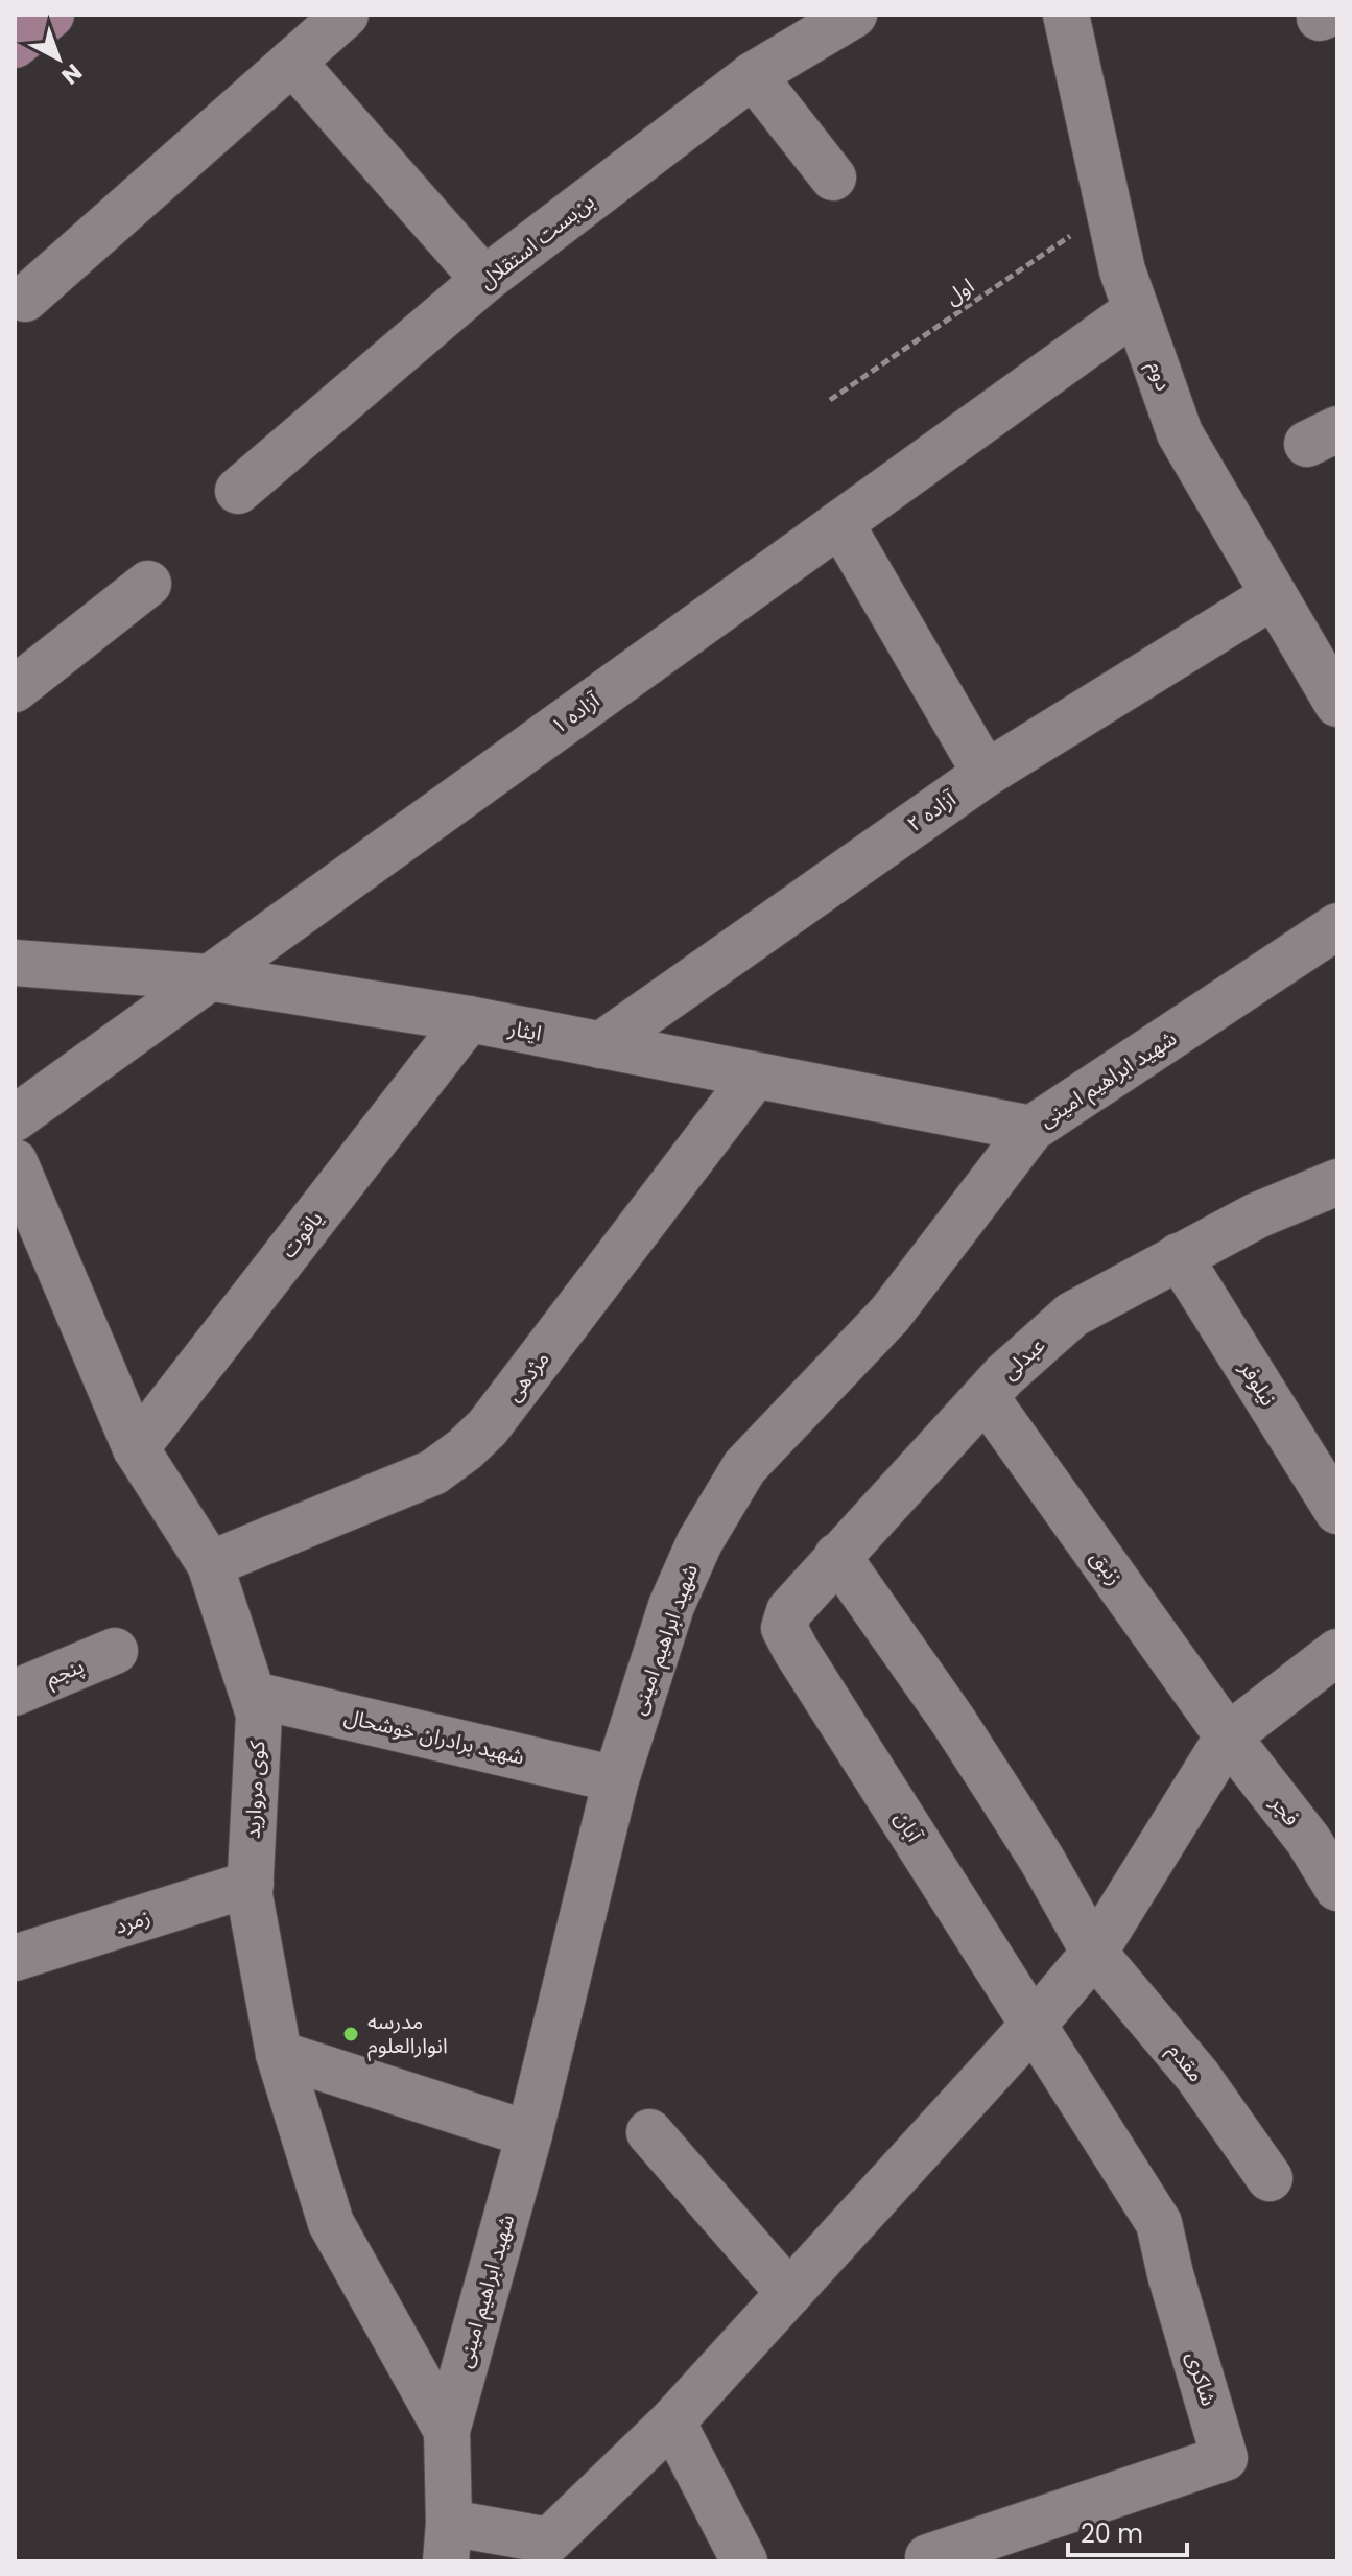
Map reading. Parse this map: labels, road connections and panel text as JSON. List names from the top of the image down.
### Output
{
  "streets": {
    "street": [
      "بن‌بست استقلال",
      "دوم",
      "آزاده ۱",
      "آزاده ۲",
      "ایثار",
      "شهید ابراهیم امینی",
      "یاقوت",
      "عبدلی",
      "مژدهی",
      "نیلوفر",
      "زنبق",
      "پنجم",
      "شهید برادران خوشحال",
      "کوی مروارید",
      "فجر",
      "آبان",
      "زمرد",
      "مقدم",
      "شاکری"
    ],
    "path": ["اول"]
  },
  "crossings": [
    ["اول", "دوم"],
    ["دوم", "آزاده ۱"],
    ["دوم", "آزاده ۲"],
    ["آزاده ۱", "ایثار"],
    ["آزاده ۲", "ایثار"],
    ["ایثار", "شهید ابراهیم امینی"],
    ["ایثار", "یاقوت"],
    ["ایثار", "مژدهی"],
    ["شهید ابراهیم امینی", "شهید برادران خوشحال"],
    ["شهید ابراهیم امینی", "کوی مروارید"],
    ["یاقوت", "کوی مروارید"],
    ["عبدلی", "نیلوفر"],
    ["عبدلی", "زنبق"],
    ["عبدلی", "آبان"],
    ["عبدلی", "مقدم"],
    ["مژدهی", "کوی مروارید"],
    ["زنبق", "فجر"],
    ["شهید برادران خوشحال", "کوی مروارید"],
    ["کوی مروارید", "زمرد"],
    ["آبان", "شاکری"]
  ],
  "places": ["مدرسه انوارالعلوم"],
  "scale_bar": "20 m",
  "north": "bottom right"
}
